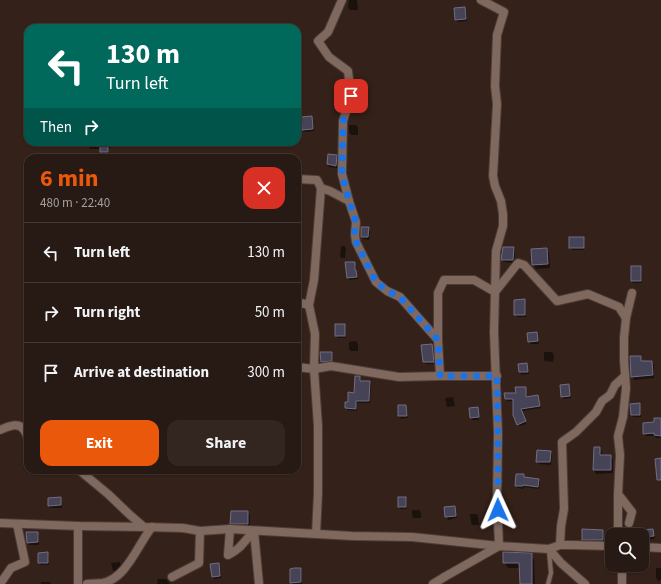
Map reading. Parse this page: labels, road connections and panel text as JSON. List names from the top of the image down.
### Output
{
  "page": {
    "turn": ["130 m", "Turn left"],
    "then": "Then",
    "heading": ["6 min", "480 m · 22:40"],
    "list": [
      {
        "name": "Turn left",
        "value": "130 m"
      },
      {
        "name": "Turn right",
        "value": "50 m"
      },
      {
        "name": "Arrive at destination",
        "value": "300 m"
      }
    ],
    "buttons": ["Exit", "Share"]
  }
}
